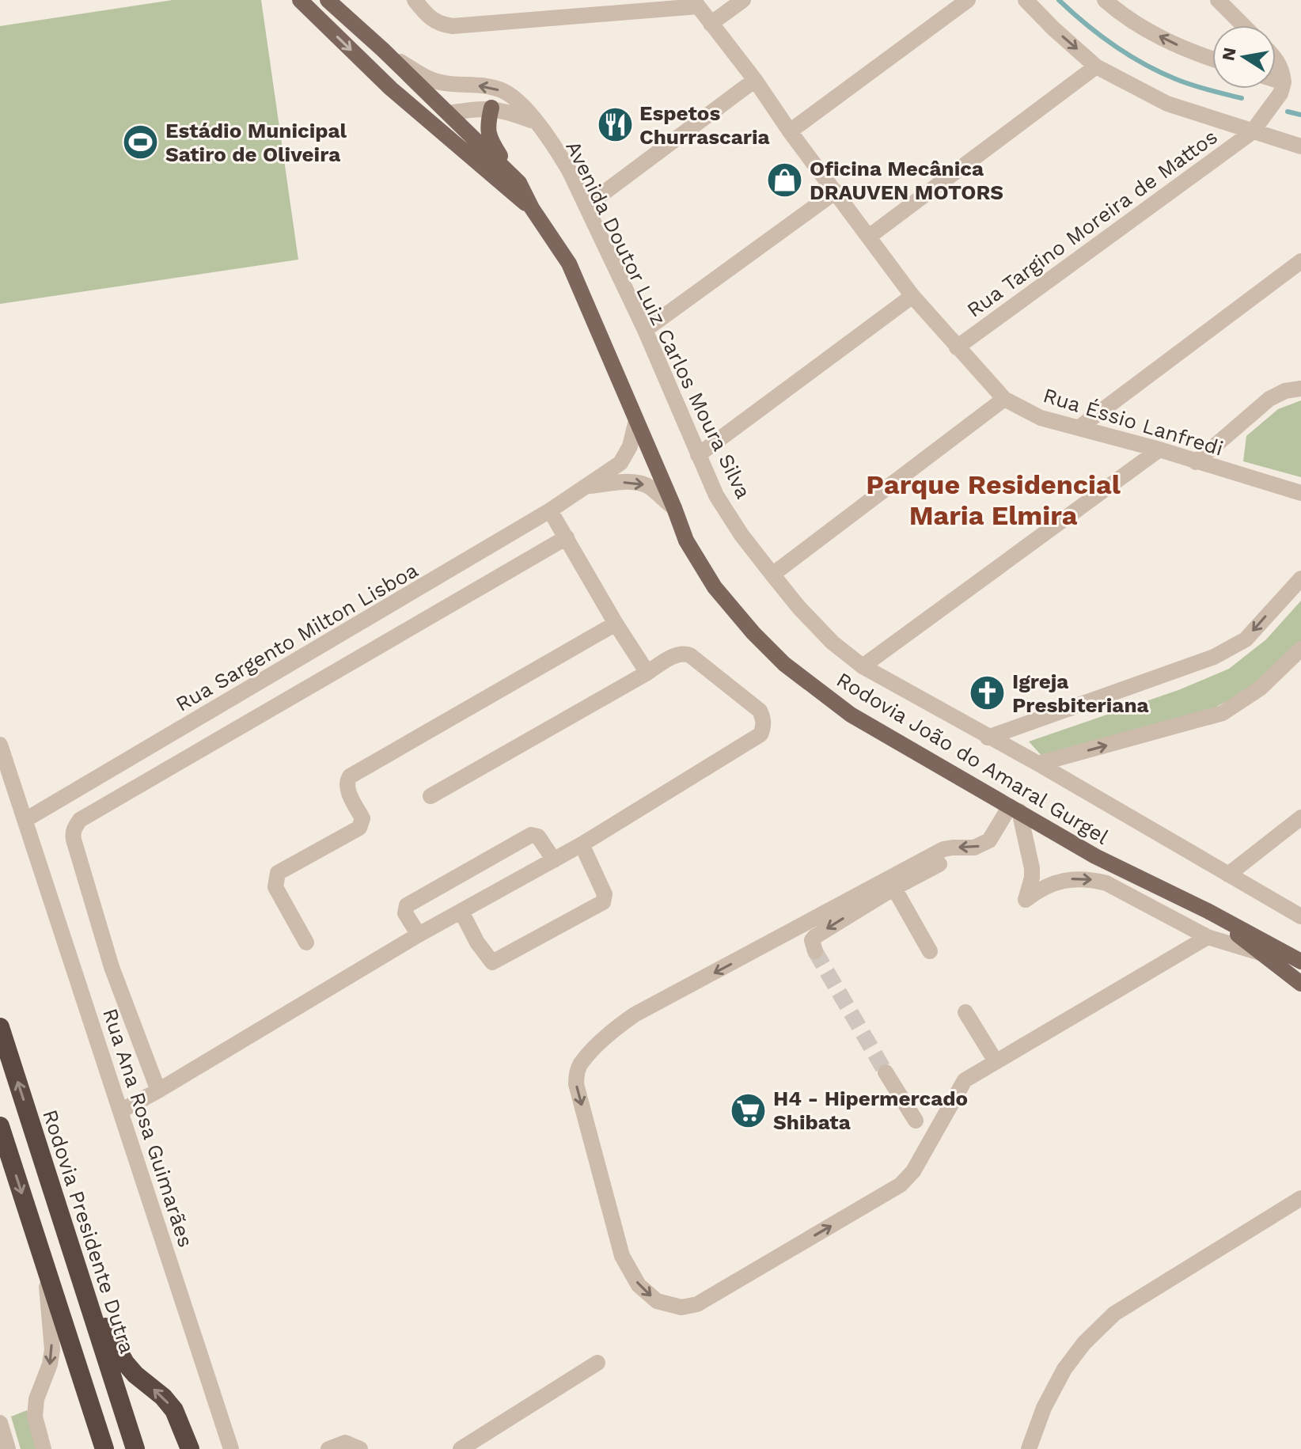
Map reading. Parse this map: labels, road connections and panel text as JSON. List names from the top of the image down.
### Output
{
  "streets": {
    "highway": ["Rodovia Presidente Dutra"],
    "main road": ["Rodovia João do Amaral Gurgel"],
    "street": [
      "Rua Targino Moreira de Mattos",
      "Avenida Doutor Luiz Carlos Moura Silva",
      "Rua Éssio Lanfredi",
      "Rua Sargento Milton Lisboa",
      "Rua Ana Rosa Guimarães"
    ]
  },
  "crossings": [
    ["Rua Targino Moreira de Mattos", "Rua Éssio Lanfredi"],
    ["Avenida Doutor Luiz Carlos Moura Silva", "Rodovia João do Amaral Gurgel"],
    ["Rua Sargento Milton Lisboa", "Rodovia João do Amaral Gurgel"],
    ["Rua Sargento Milton Lisboa", "Rua Ana Rosa Guimarães"]
  ],
  "districts": ["Parque Residencial Maria Elmira"],
  "places": {
    "restaurant": ["Espetos Churrascaria"],
    "sports": ["Estádio Municipal Satiro de Oliveira"],
    "shop": ["Oficina Mecânica DRAUVEN MOTORS"],
    "church": ["Igreja Presbiteriana"],
    "supermarket": ["H4 - Hipermercado Shibata"]
  },
  "north": "left"
}
